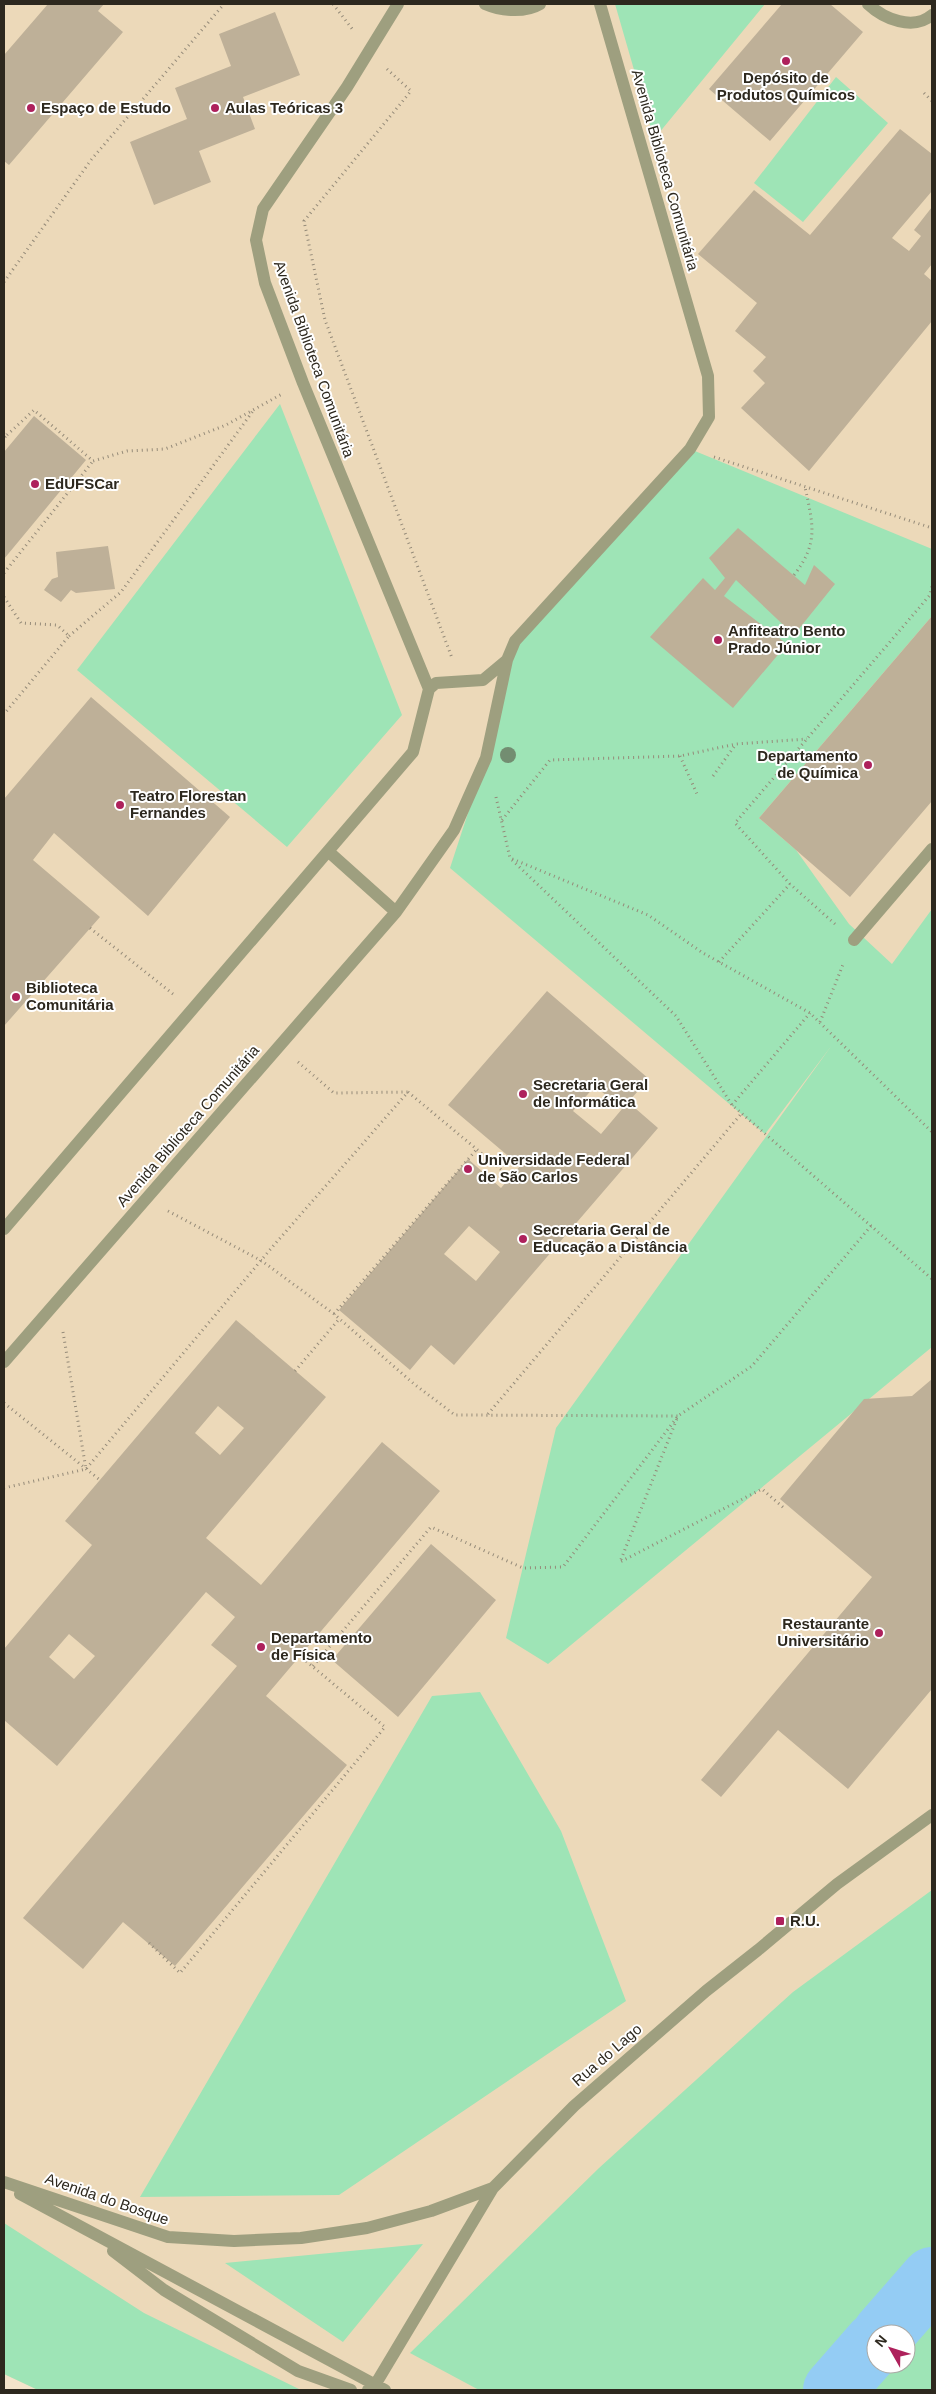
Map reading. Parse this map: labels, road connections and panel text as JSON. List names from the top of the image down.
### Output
{
  "streets": {
    "street": ["Avenida Biblioteca Comunitária", "Rua do Lago", "Avenida do Bosque"]
  },
  "crossings": [
    ["Rua do Lago", "Avenida do Bosque"]
  ],
  "places": {
    "other": [
      "Depósito de Produtos Químicos",
      "Espaço de Estudo",
      "Aulas Teóricas 3",
      "EdUFSCar",
      "Anfiteatro Bento Prado Júnior",
      "Departamento de Química",
      "Teatro Florestan Fernandes",
      "Biblioteca Comunitária",
      "Secretaria Geral de Informática",
      "Universidade Federal de São Carlos",
      "Secretaria Geral de Educação a Distância",
      "Restaurante Universitário",
      "Departamento de Física"
    ],
    "transit": ["R.U."]
  },
  "north": "top left"
}
